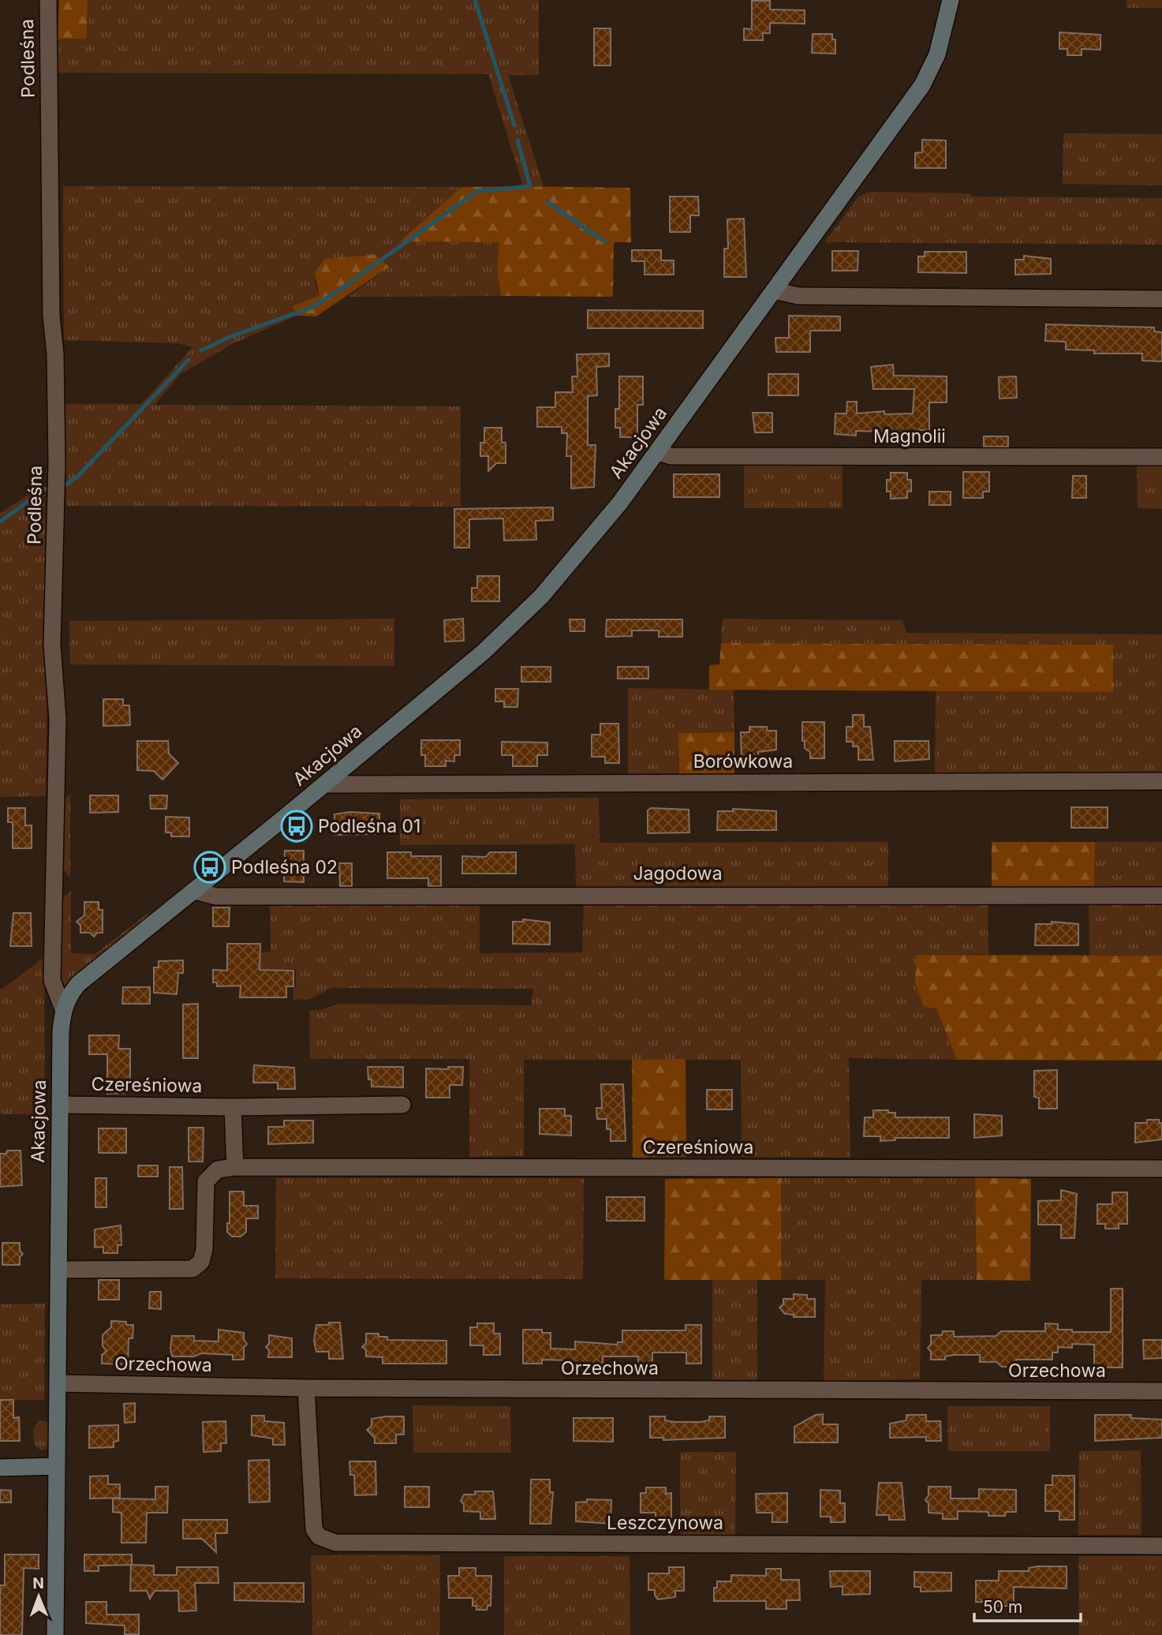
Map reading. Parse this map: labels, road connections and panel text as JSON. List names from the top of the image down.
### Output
{
  "streets": {
    "street": [
      "Podleśna",
      "Magnolii",
      "Akacjowa",
      "Borówkowa",
      "Jagodowa",
      "Czereśniowa",
      "Orzechowa",
      "Leszczynowa"
    ]
  },
  "crossings": [
    ["Podleśna", "Akacjowa"],
    ["Magnolii", "Akacjowa"],
    ["Akacjowa", "Borówkowa"],
    ["Akacjowa", "Jagodowa"],
    ["Akacjowa", "Czereśniowa"],
    ["Akacjowa", "Orzechowa"],
    ["Orzechowa", "Leszczynowa"]
  ],
  "places": {
    "bus stop": ["Podleśna 01", "Podleśna 02"]
  },
  "scale_bar": "50 m",
  "north": "top"
}
